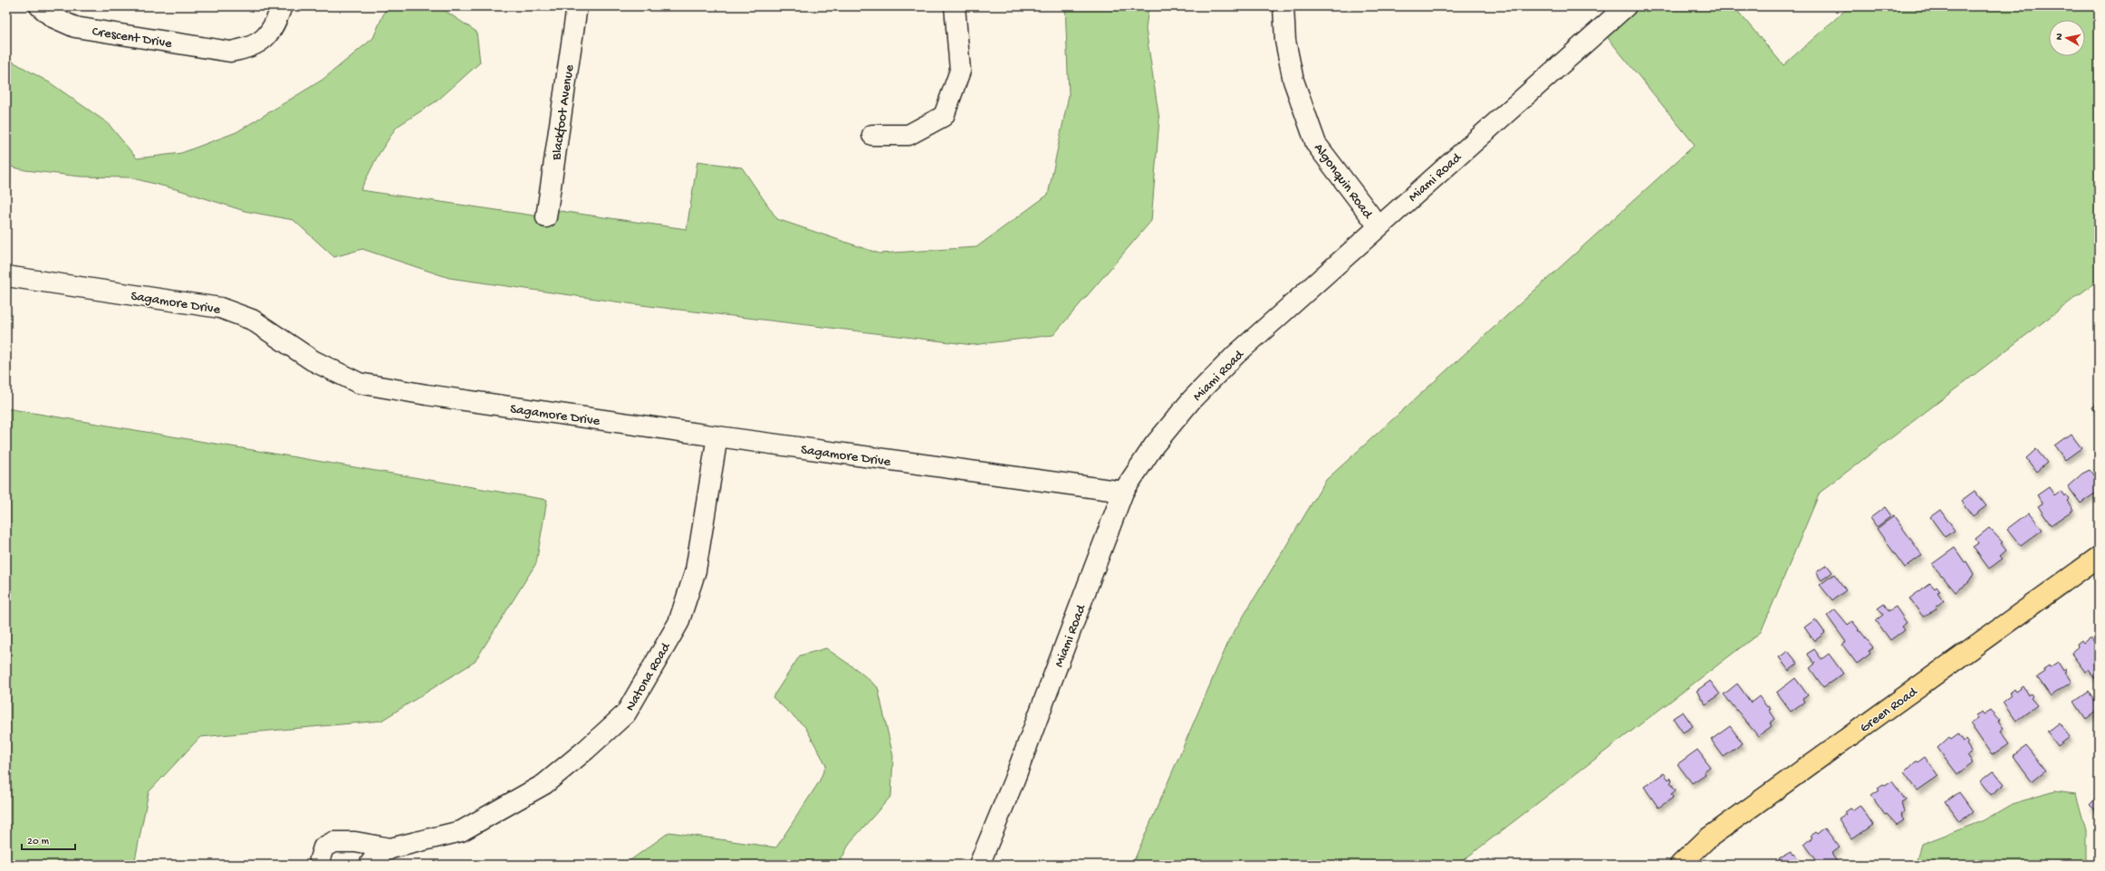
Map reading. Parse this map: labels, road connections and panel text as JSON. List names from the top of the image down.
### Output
{
  "streets": {
    "main road": ["Green Road"],
    "street": [
      "Crescent Drive",
      "Blackfoot Avenue",
      "Miami Road",
      "Algonquin Road",
      "Sagamore Drive",
      "Natona Road"
    ]
  },
  "crossings": [
    ["Miami Road", "Algonquin Road"],
    ["Miami Road", "Sagamore Drive"],
    ["Sagamore Drive", "Natona Road"]
  ],
  "scale_bar": "20 m",
  "north": "left"
}
